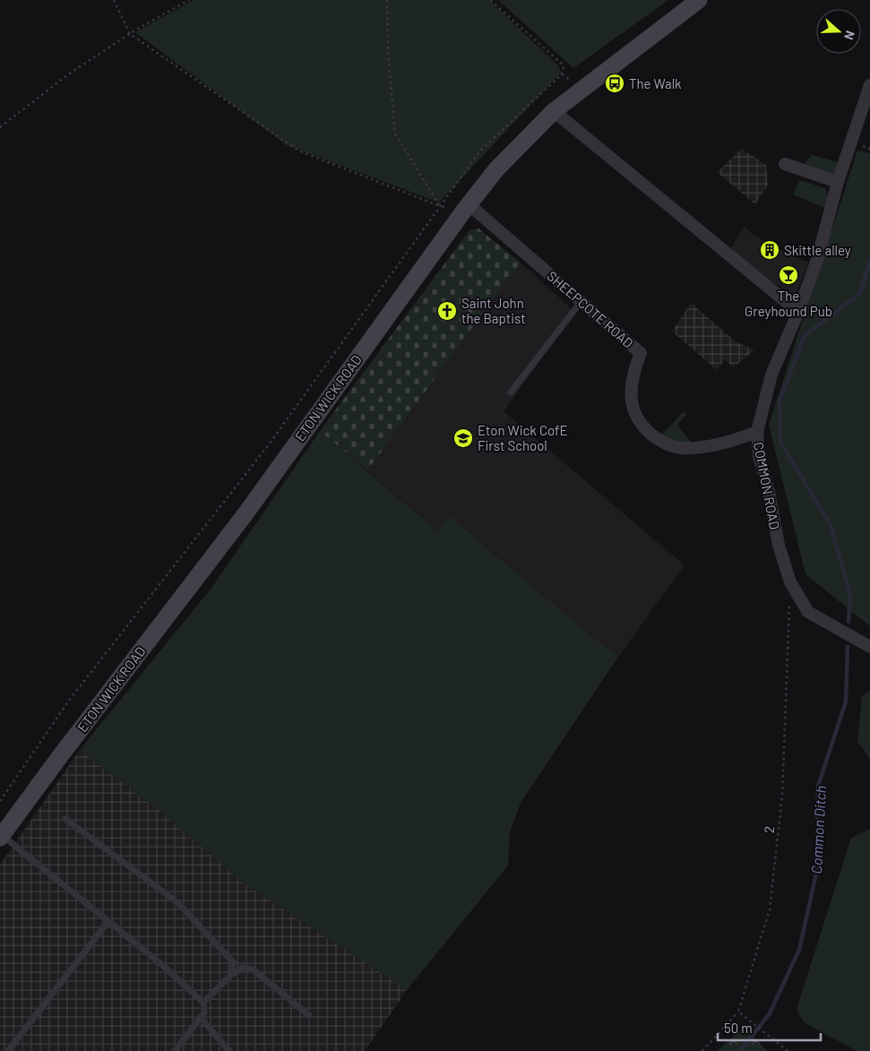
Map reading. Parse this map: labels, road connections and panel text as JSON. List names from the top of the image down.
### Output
{
  "streets": {
    "main road": ["ETON WICK ROAD"],
    "street": ["SHEEPCOTE ROAD", "COMMON ROAD"],
    "path": ["2"]
  },
  "crossings": [
    ["SHEEPCOTE ROAD", "ETON WICK ROAD"],
    ["SHEEPCOTE ROAD", "COMMON ROAD"],
    ["COMMON ROAD", "2"]
  ],
  "water": ["Common Ditch"],
  "places": {
    "bus stop": ["The Walk"],
    "building": ["Skittle alley"],
    "bar": ["The Greyhound Pub"],
    "church": ["Saint John the Baptist"],
    "school or university": ["Eton Wick CofE First School"]
  },
  "scale_bar": "50 m",
  "north": "right"
}
